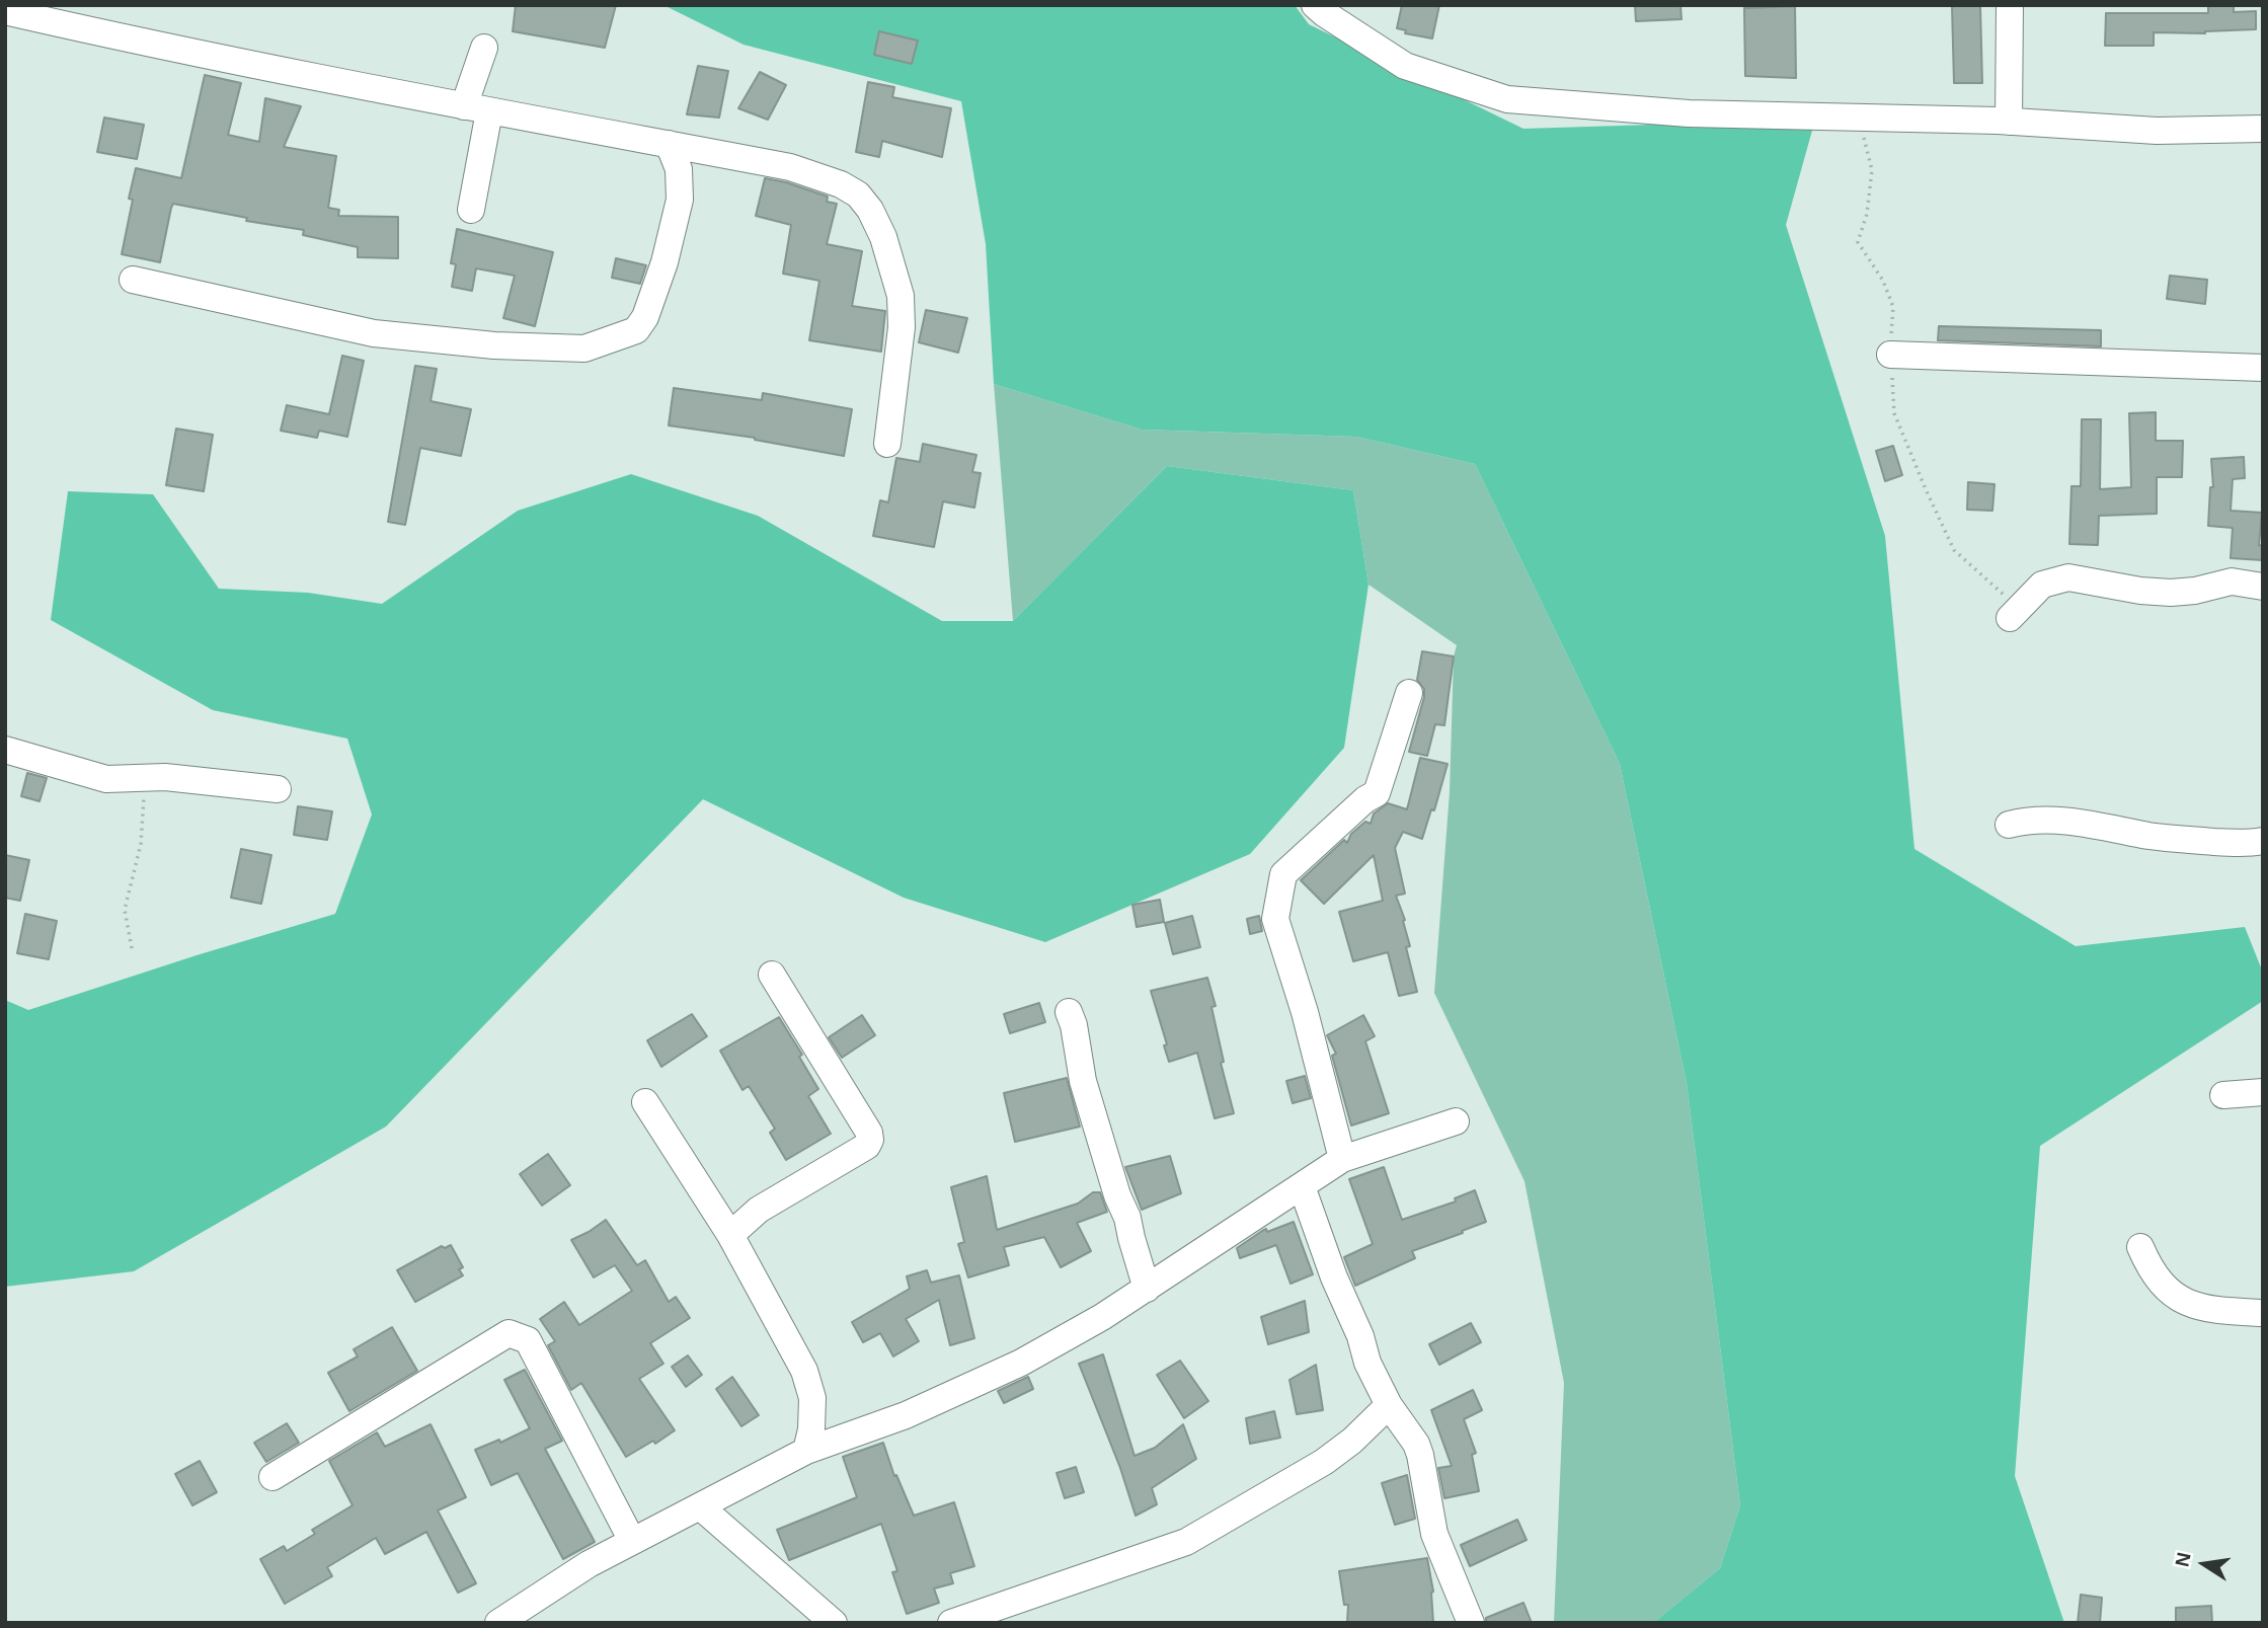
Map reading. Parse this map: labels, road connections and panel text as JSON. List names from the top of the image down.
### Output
{
  "north": "left"
}
